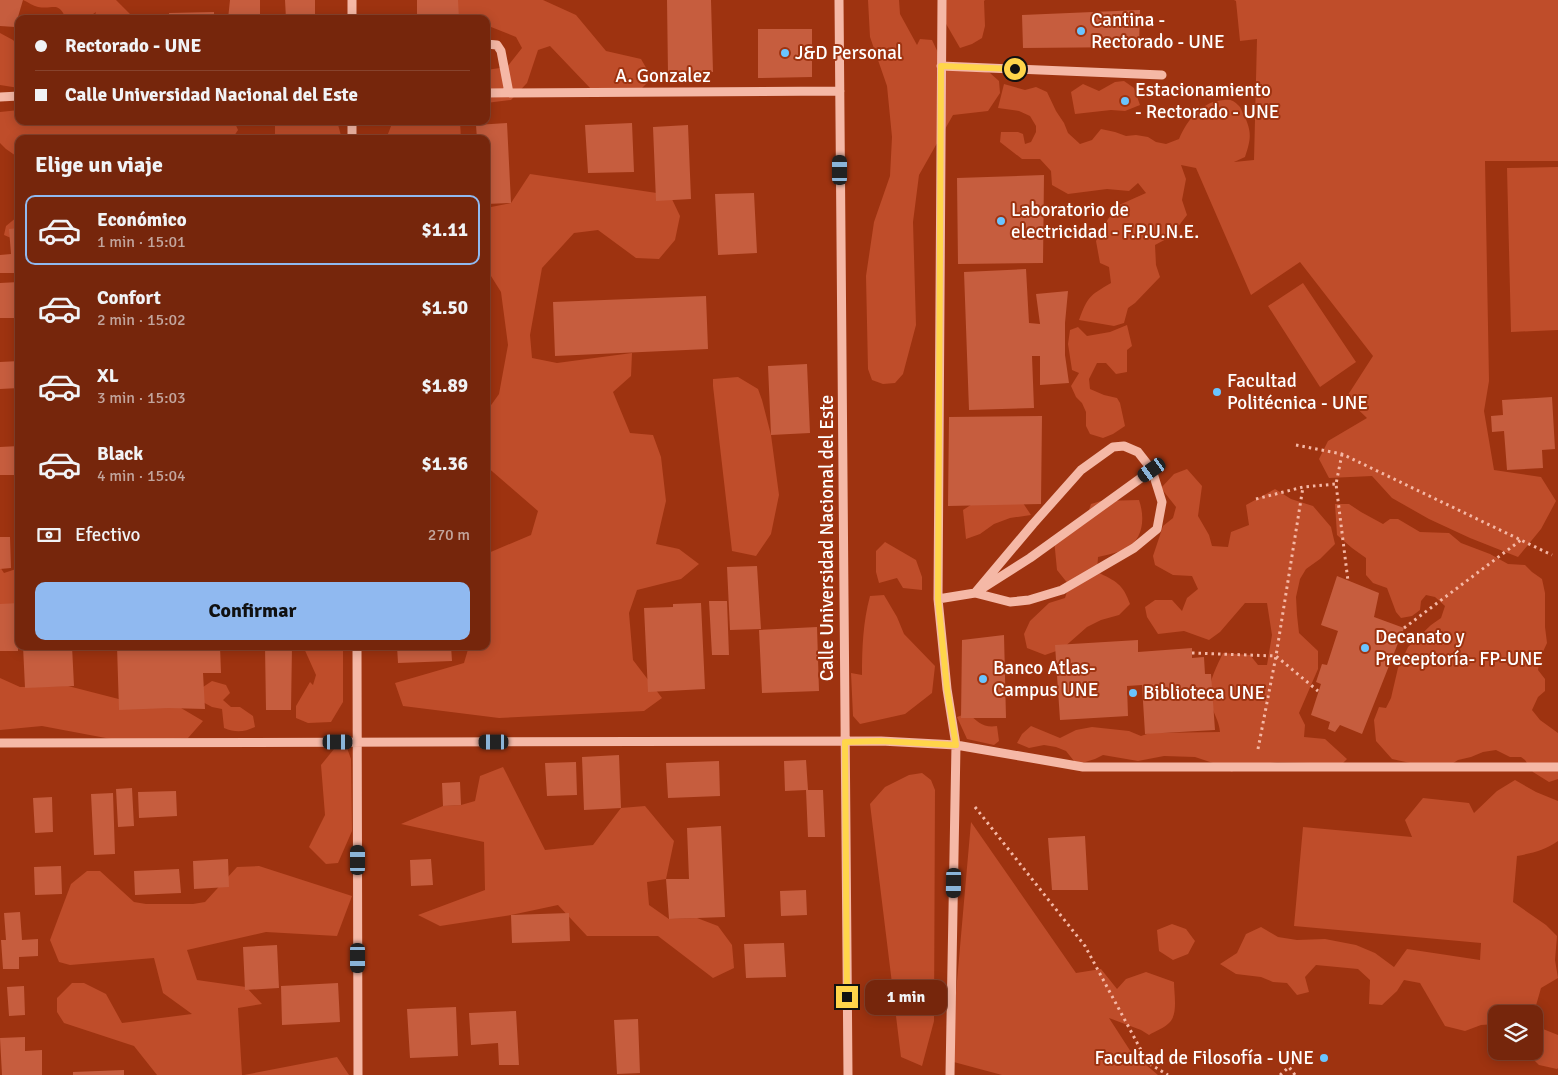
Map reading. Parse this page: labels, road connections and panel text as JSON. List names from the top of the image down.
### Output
{
  "streets": {
    "street": ["A. Gonzalez", "Calle Universidad Nacional del Este"]
  },
  "crossings": [
    ["A. Gonzalez", "Calle Universidad Nacional del Este"]
  ],
  "places": [
    "Cantina - Rectorado - UNE",
    "J&D Personal",
    "Estacionamiento - Rectorado - UNE",
    "Laboratorio de electricidad - F.P.U.N.E.",
    "Facultad Politécnica - UNE",
    "Decanato y Preceptoría- FP-UNE",
    "Banco Atlas- Campus UNE",
    "Biblioteca UNE",
    "Facultad de Filosofía - UNE"
  ],
  "page": {
    "banner": ["Rectorado - UNE", "Calle Universidad Nacional del Este"],
    "heading": "Elige un viaje",
    "list": [
      {
        "name": "Económico",
        "note": "1 min · 15:01",
        "value": "$1.11"
      },
      {
        "name": "Confort",
        "note": "2 min · 15:02",
        "value": "$1.50"
      },
      {
        "name": "XL",
        "note": "3 min · 15:03",
        "value": "$1.89"
      },
      {
        "name": "Black",
        "note": "4 min · 15:04",
        "value": "$1.36"
      }
    ],
    "pay": ["Efectivo", "270 m"],
    "buttons": "Confirmar",
    "bubble": "1 min"
  }
}
